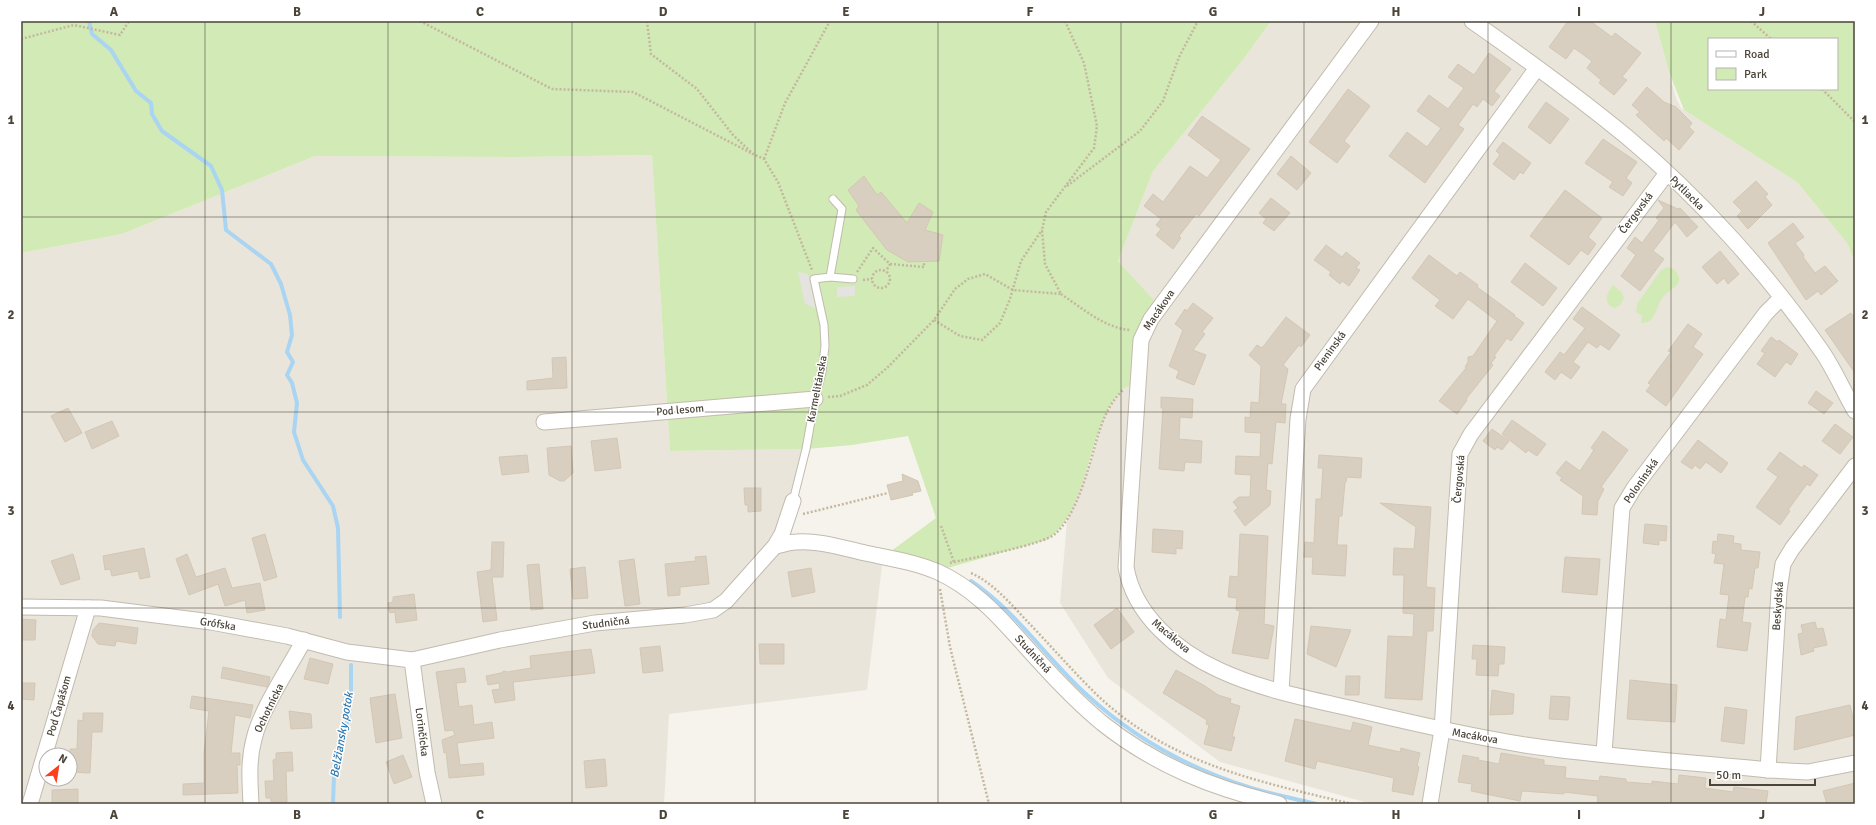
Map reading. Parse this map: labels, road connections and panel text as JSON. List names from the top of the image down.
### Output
{
  "streets": {
    "street": [
      "Pytliacka",
      "Čergovská",
      "Macákova",
      "Pieninská",
      "Pod lesom",
      "Poloninská",
      "Beskydská",
      "Studničná",
      "Grófska",
      "Pod Čapášom",
      "Ochotnícka",
      "Lorinčícka"
    ],
    "lane": ["Karmelitánska"]
  },
  "crossings": [
    ["Pytliacka", "Čergovská"],
    ["Pytliacka", "Pieninská"],
    ["Pytliacka", "Poloninská"],
    ["Čergovská", "Macákova"],
    ["Macákova", "Pieninská"],
    ["Macákova", "Poloninská"],
    ["Macákova", "Beskydská"],
    ["Karmelitánska", "Pod lesom"],
    ["Karmelitánska", "Studničná"],
    ["Studničná", "Grófska"],
    ["Studničná", "Lorinčícka"],
    ["Grófska", "Pod Čapášom"],
    ["Grófska", "Ochotnícka"],
    ["Grófska", "Lorinčícka"]
  ],
  "water": ["Belžiansky potok"],
  "legend": ["Road", "Park"],
  "scale_bar": "50 m",
  "north": "top right",
  "grid": {
    "columns": [
      "A",
      "B",
      "C",
      "D",
      "E",
      "F",
      "G",
      "H",
      "I",
      "J"
    ],
    "rows": [
      "1",
      "2",
      "3",
      "4"
    ]
  }
}
